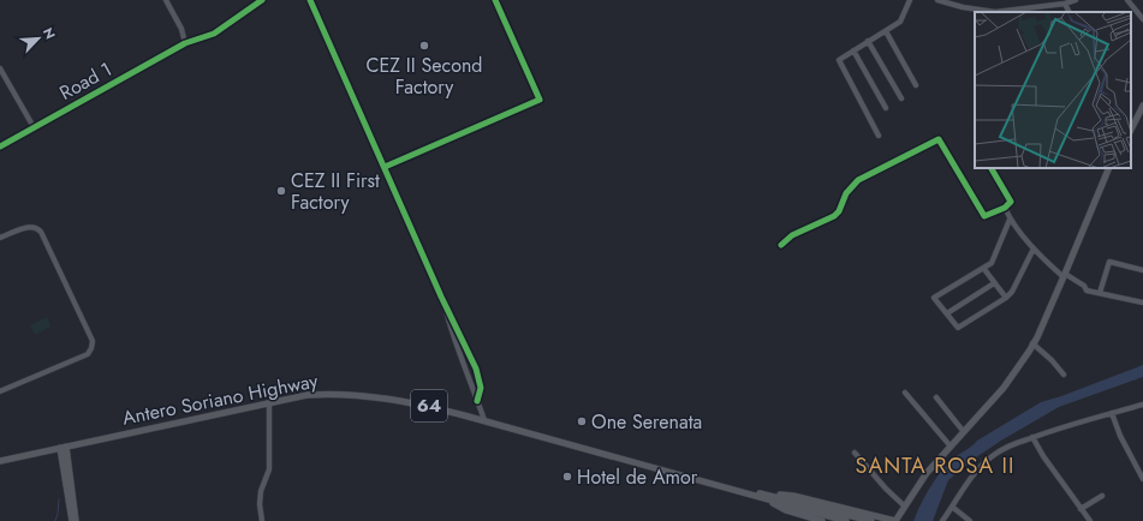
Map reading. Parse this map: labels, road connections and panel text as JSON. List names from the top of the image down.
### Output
{
  "streets": {
    "main road": ["Antero Soriano Highway", "64"],
    "street": ["Road 1"]
  },
  "districts": ["SANTA ROSA II"],
  "places": [
    "CEZ II Second Factory",
    "CEZ II First Factory",
    "One Serenata",
    "Hotel de Amor"
  ],
  "north": "top right"
}
